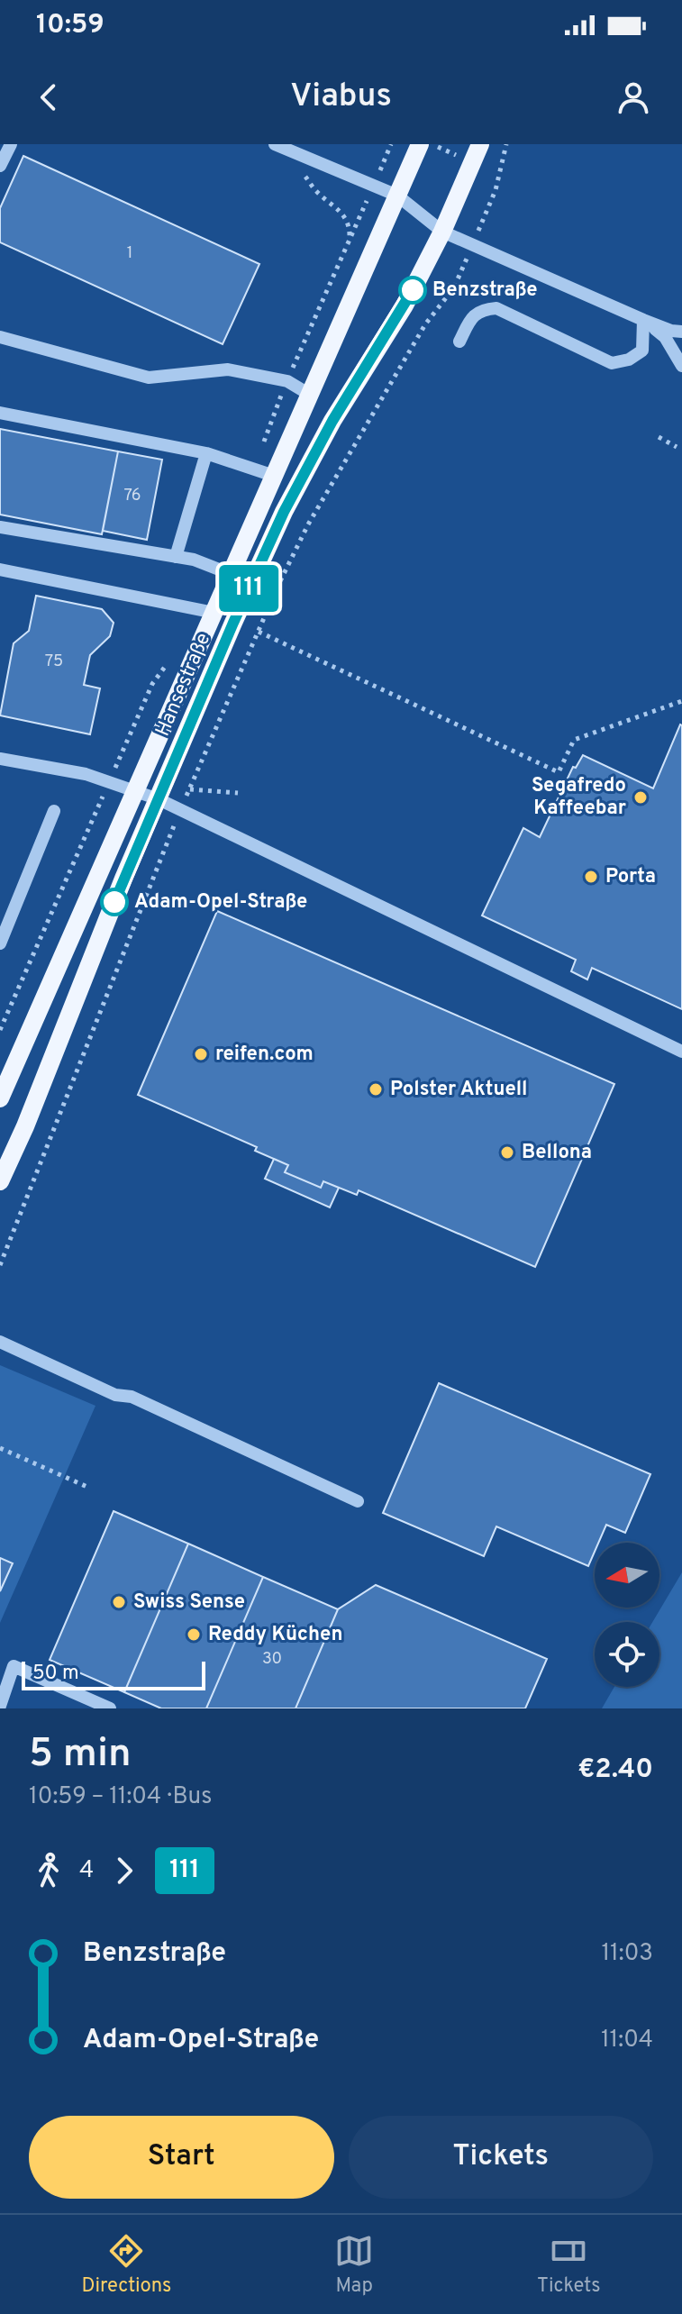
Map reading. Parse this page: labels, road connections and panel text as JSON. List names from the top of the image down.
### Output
{
  "streets": {
    "main road": ["Hansestraße"]
  },
  "places": [
    "Benzstraße",
    "Segafredo Kaffeebar",
    "Porta",
    "Adam-Opel-Straße",
    "reifen.com",
    "Polster Aktuell",
    "Bellona",
    "Swiss Sense",
    "Reddy Küchen"
  ],
  "lines": ["bus line 111"],
  "house_numbers": [
    "1",
    "76",
    "75",
    "30"
  ],
  "scale_bar": "50 m",
  "north": "left",
  "page": {
    "status": "10:59",
    "header": "Viabus",
    "on_map": "111",
    "scale": "50 m",
    "heading": ["5 min", "10:59 – 11:04 · Bus", "€2.40"],
    "legs": ["4", "111"],
    "list": [
      {
        "name": "Benzstraße",
        "value": "11:03"
      },
      {
        "name": "Adam-Opel-Straße",
        "value": "11:04"
      }
    ],
    "buttons": ["Start", "Tickets"],
    "tabs": ["Directions", "Map", "Tickets"]
  }
}
